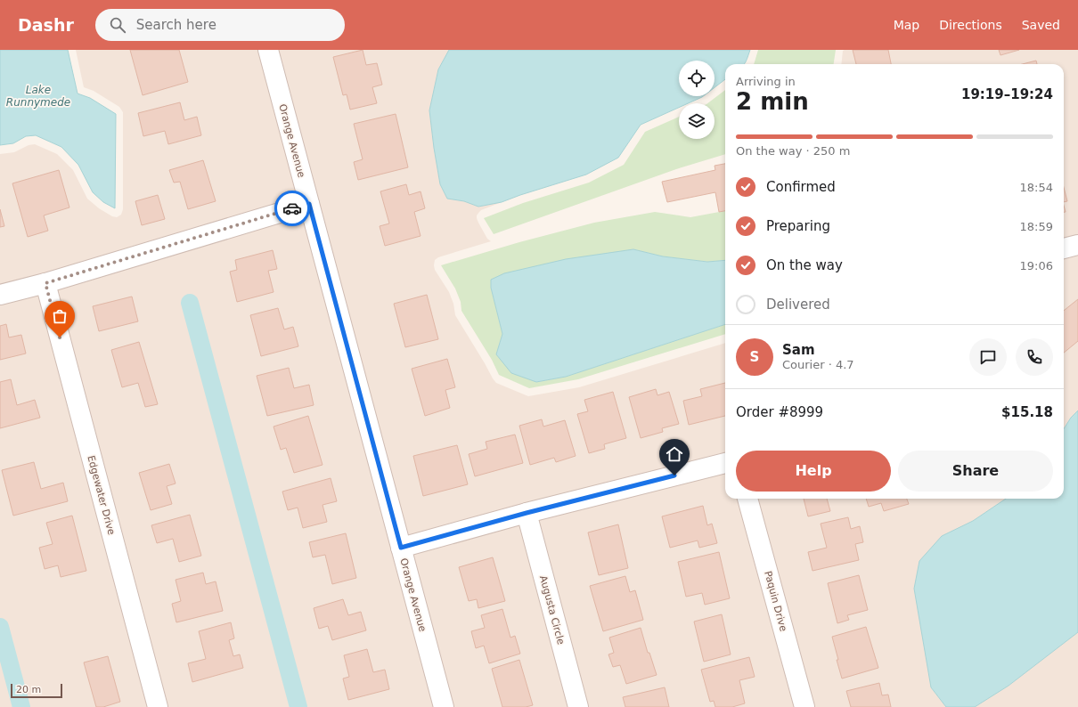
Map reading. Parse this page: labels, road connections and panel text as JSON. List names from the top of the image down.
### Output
{
  "streets": {
    "street": [
      "Orange Avenue",
      "Edgewater Drive",
      "Paquin Drive",
      "Augusta Circle"
    ]
  },
  "water": ["Lake Runnymede"],
  "scale_bar": "20 m",
  "page": {
    "header": "Dashr",
    "search": "Search here",
    "nav": ["Map", "Directions", "Saved"],
    "heading": ["2 min", "Arriving in", "19:19–19:24"],
    "panel": [
      "Sam",
      "Courier · 4.7",
      "Order #8999",
      "$15.18"
    ],
    "bar": "On the way · 250 m",
    "list": [
      ["Confirmed", "18:54"],
      ["Preparing", "18:59"],
      ["On the way", "19:06"],
      "Delivered"
    ],
    "round": "S",
    "buttons": ["Help", "Share"],
    "scale": "20 m"
  }
}
